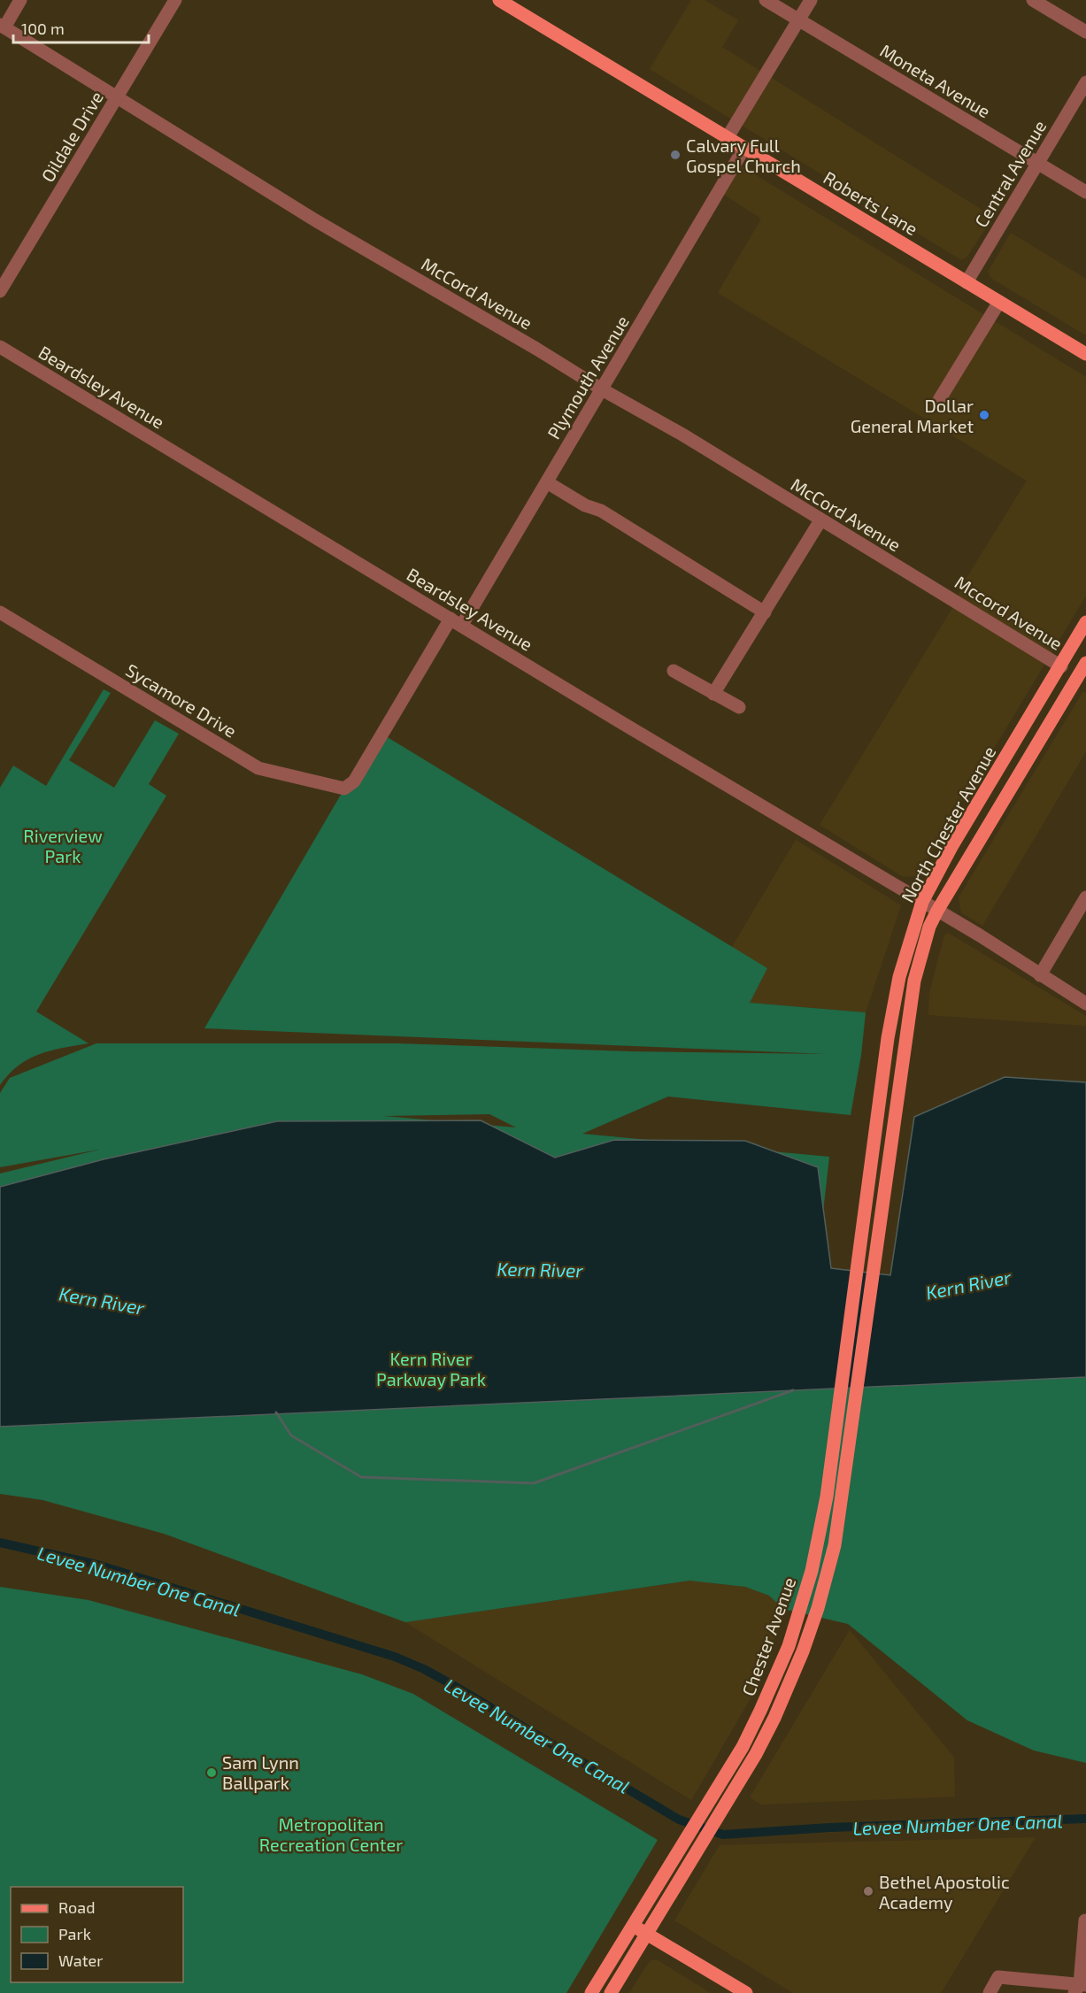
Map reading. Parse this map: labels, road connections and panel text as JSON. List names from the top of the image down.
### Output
{
  "streets": {
    "main road": ["Roberts Lane", "North Chester Avenue", "Chester Avenue"],
    "street": [
      "Moneta Avenue",
      "Oildale Drive",
      "Central Avenue",
      "McCord Avenue",
      "Plymouth Avenue",
      "Beardsley Avenue",
      "Mccord Avenue",
      "Sycamore Drive"
    ]
  },
  "crossings": [
    ["Moneta Avenue", "Central Avenue"],
    ["Oildale Drive", "McCord Avenue"],
    ["Central Avenue", "Roberts Lane"],
    ["Roberts Lane", "Plymouth Avenue"],
    ["McCord Avenue", "Plymouth Avenue"],
    ["McCord Avenue", "Mccord Avenue"],
    ["Plymouth Avenue", "Beardsley Avenue"],
    ["Plymouth Avenue", "Sycamore Drive"],
    ["Beardsley Avenue", "North Chester Avenue"],
    ["Mccord Avenue", "North Chester Avenue"],
    ["North Chester Avenue", "Chester Avenue"]
  ],
  "water": ["Kern River", "Levee Number One Canal"],
  "parks": ["Riverview Park", "Kern River Parkway Park", "Metropolitan Recreation Center"],
  "places": [
    "Calvary Full Gospel Church",
    "Dollar General Market",
    "Sam Lynn Ballpark",
    "Bethel Apostolic Academy"
  ],
  "legend": ["Road", "Park", "Water"],
  "scale_bar": "100 m"
}
